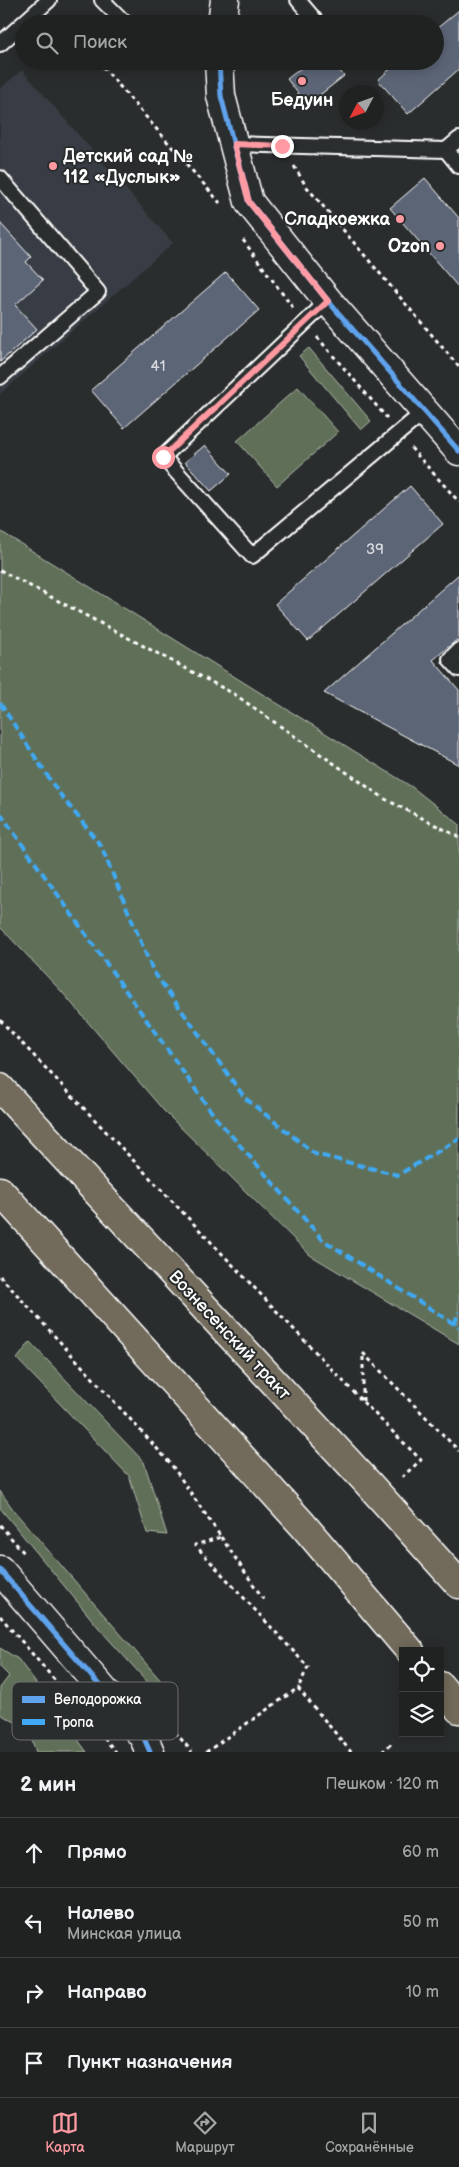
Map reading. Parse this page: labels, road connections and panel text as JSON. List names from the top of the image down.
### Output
{
  "streets": {
    "main road": ["Вознесенский тракт"]
  },
  "places": [
    "Бедуин",
    "Детский сад № 112 «Дуслык»",
    "Сладкоежка",
    "Ozon"
  ],
  "house_numbers": ["41", "39"],
  "legend": ["Велодорожка", "Тропа"],
  "north": "bottom left",
  "page": {
    "search": "Поиск",
    "heading": ["2 мин", "Пешком · 120 m"],
    "list": [
      ["Прямо", "60 m"],
      ["Налево", "Минская улица", "50 m"],
      ["Направо", "10 m"],
      "Пункт назначения"
    ],
    "nav": ["Карта", "Маршрут", "Сохранённые"]
  }
}
